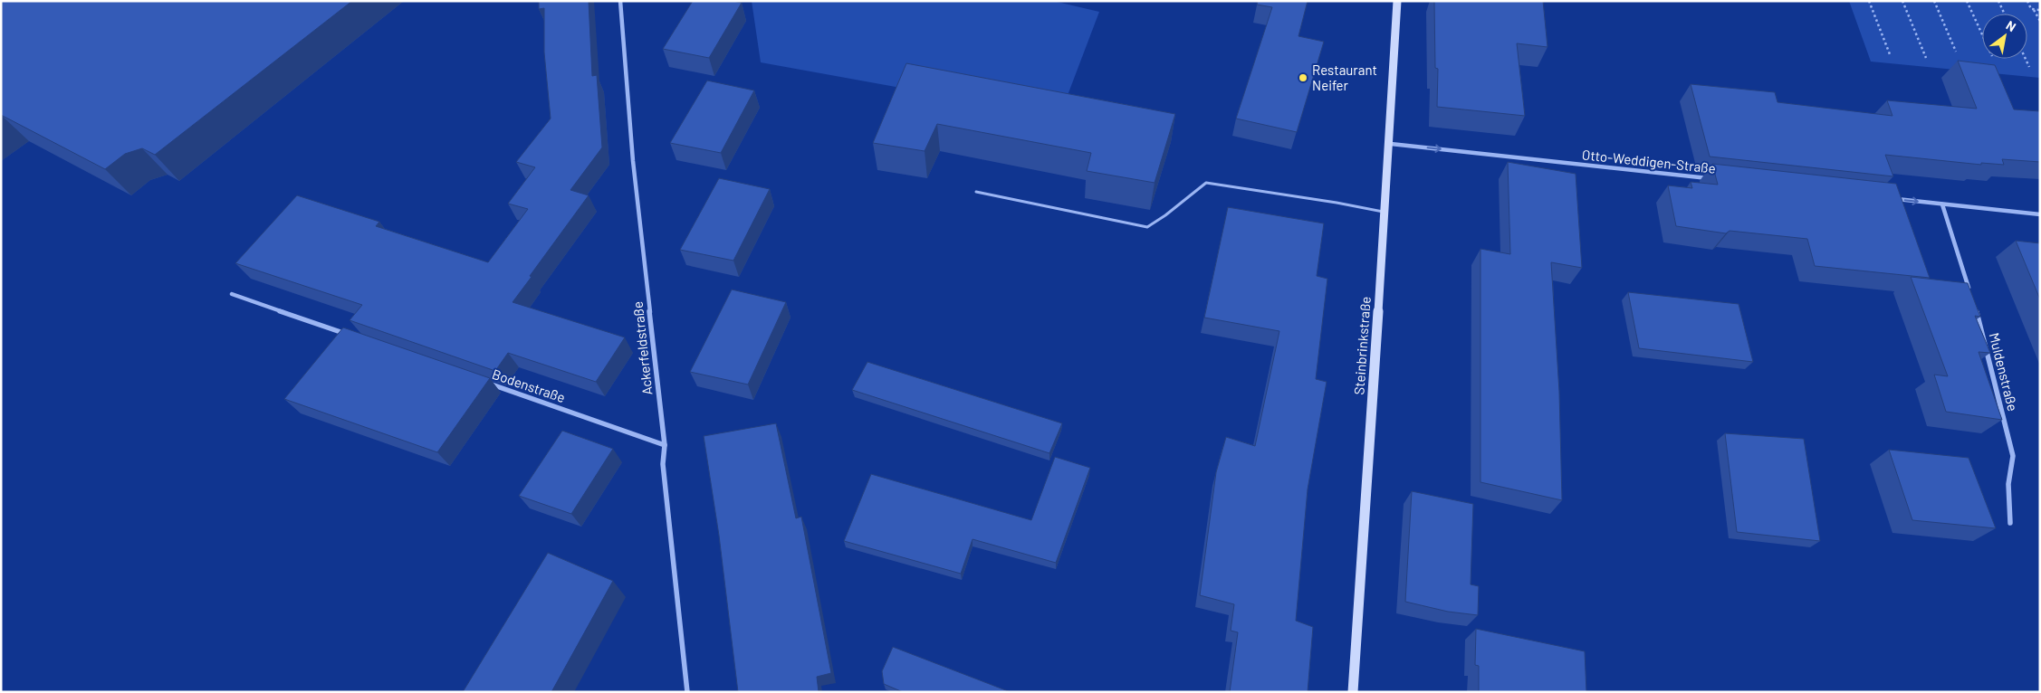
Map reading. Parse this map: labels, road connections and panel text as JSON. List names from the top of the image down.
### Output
{
  "streets": {
    "street": [
      "Otto-Weddigen-Straße",
      "Steinbrinkstraße",
      "Ackerfeldstraße",
      "Muldenstraße",
      "Bodenstraße"
    ]
  },
  "crossings": [
    ["Otto-Weddigen-Straße", "Steinbrinkstraße"],
    ["Ackerfeldstraße", "Bodenstraße"]
  ],
  "one_way": ["Otto-Weddigen-Straße"],
  "places": ["Restaurant Neifer"],
  "north": "top right"
}
